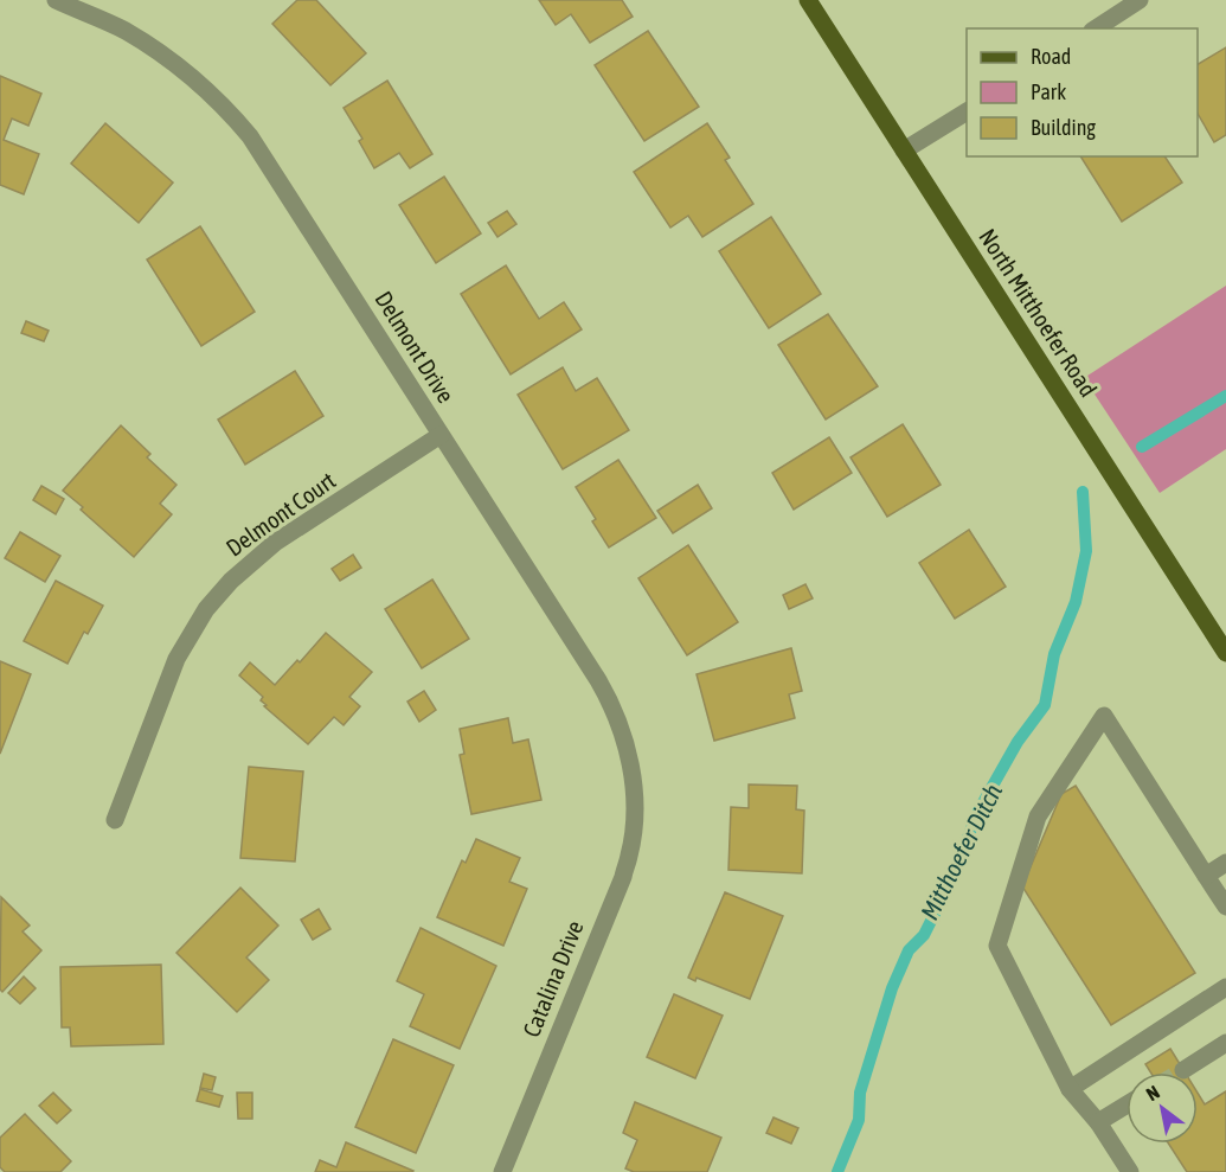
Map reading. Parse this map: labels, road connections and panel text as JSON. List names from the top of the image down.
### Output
{
  "streets": {
    "main road": ["North Mitthoefer Road"],
    "street": ["Delmont Drive", "Delmont Court", "Catalina Drive"]
  },
  "crossings": [
    ["Delmont Drive", "Delmont Court"],
    ["Delmont Drive", "Catalina Drive"]
  ],
  "water": ["Mitthoefer Ditch"],
  "legend": ["Road", "Park", "Building"],
  "north": "top left"
}
